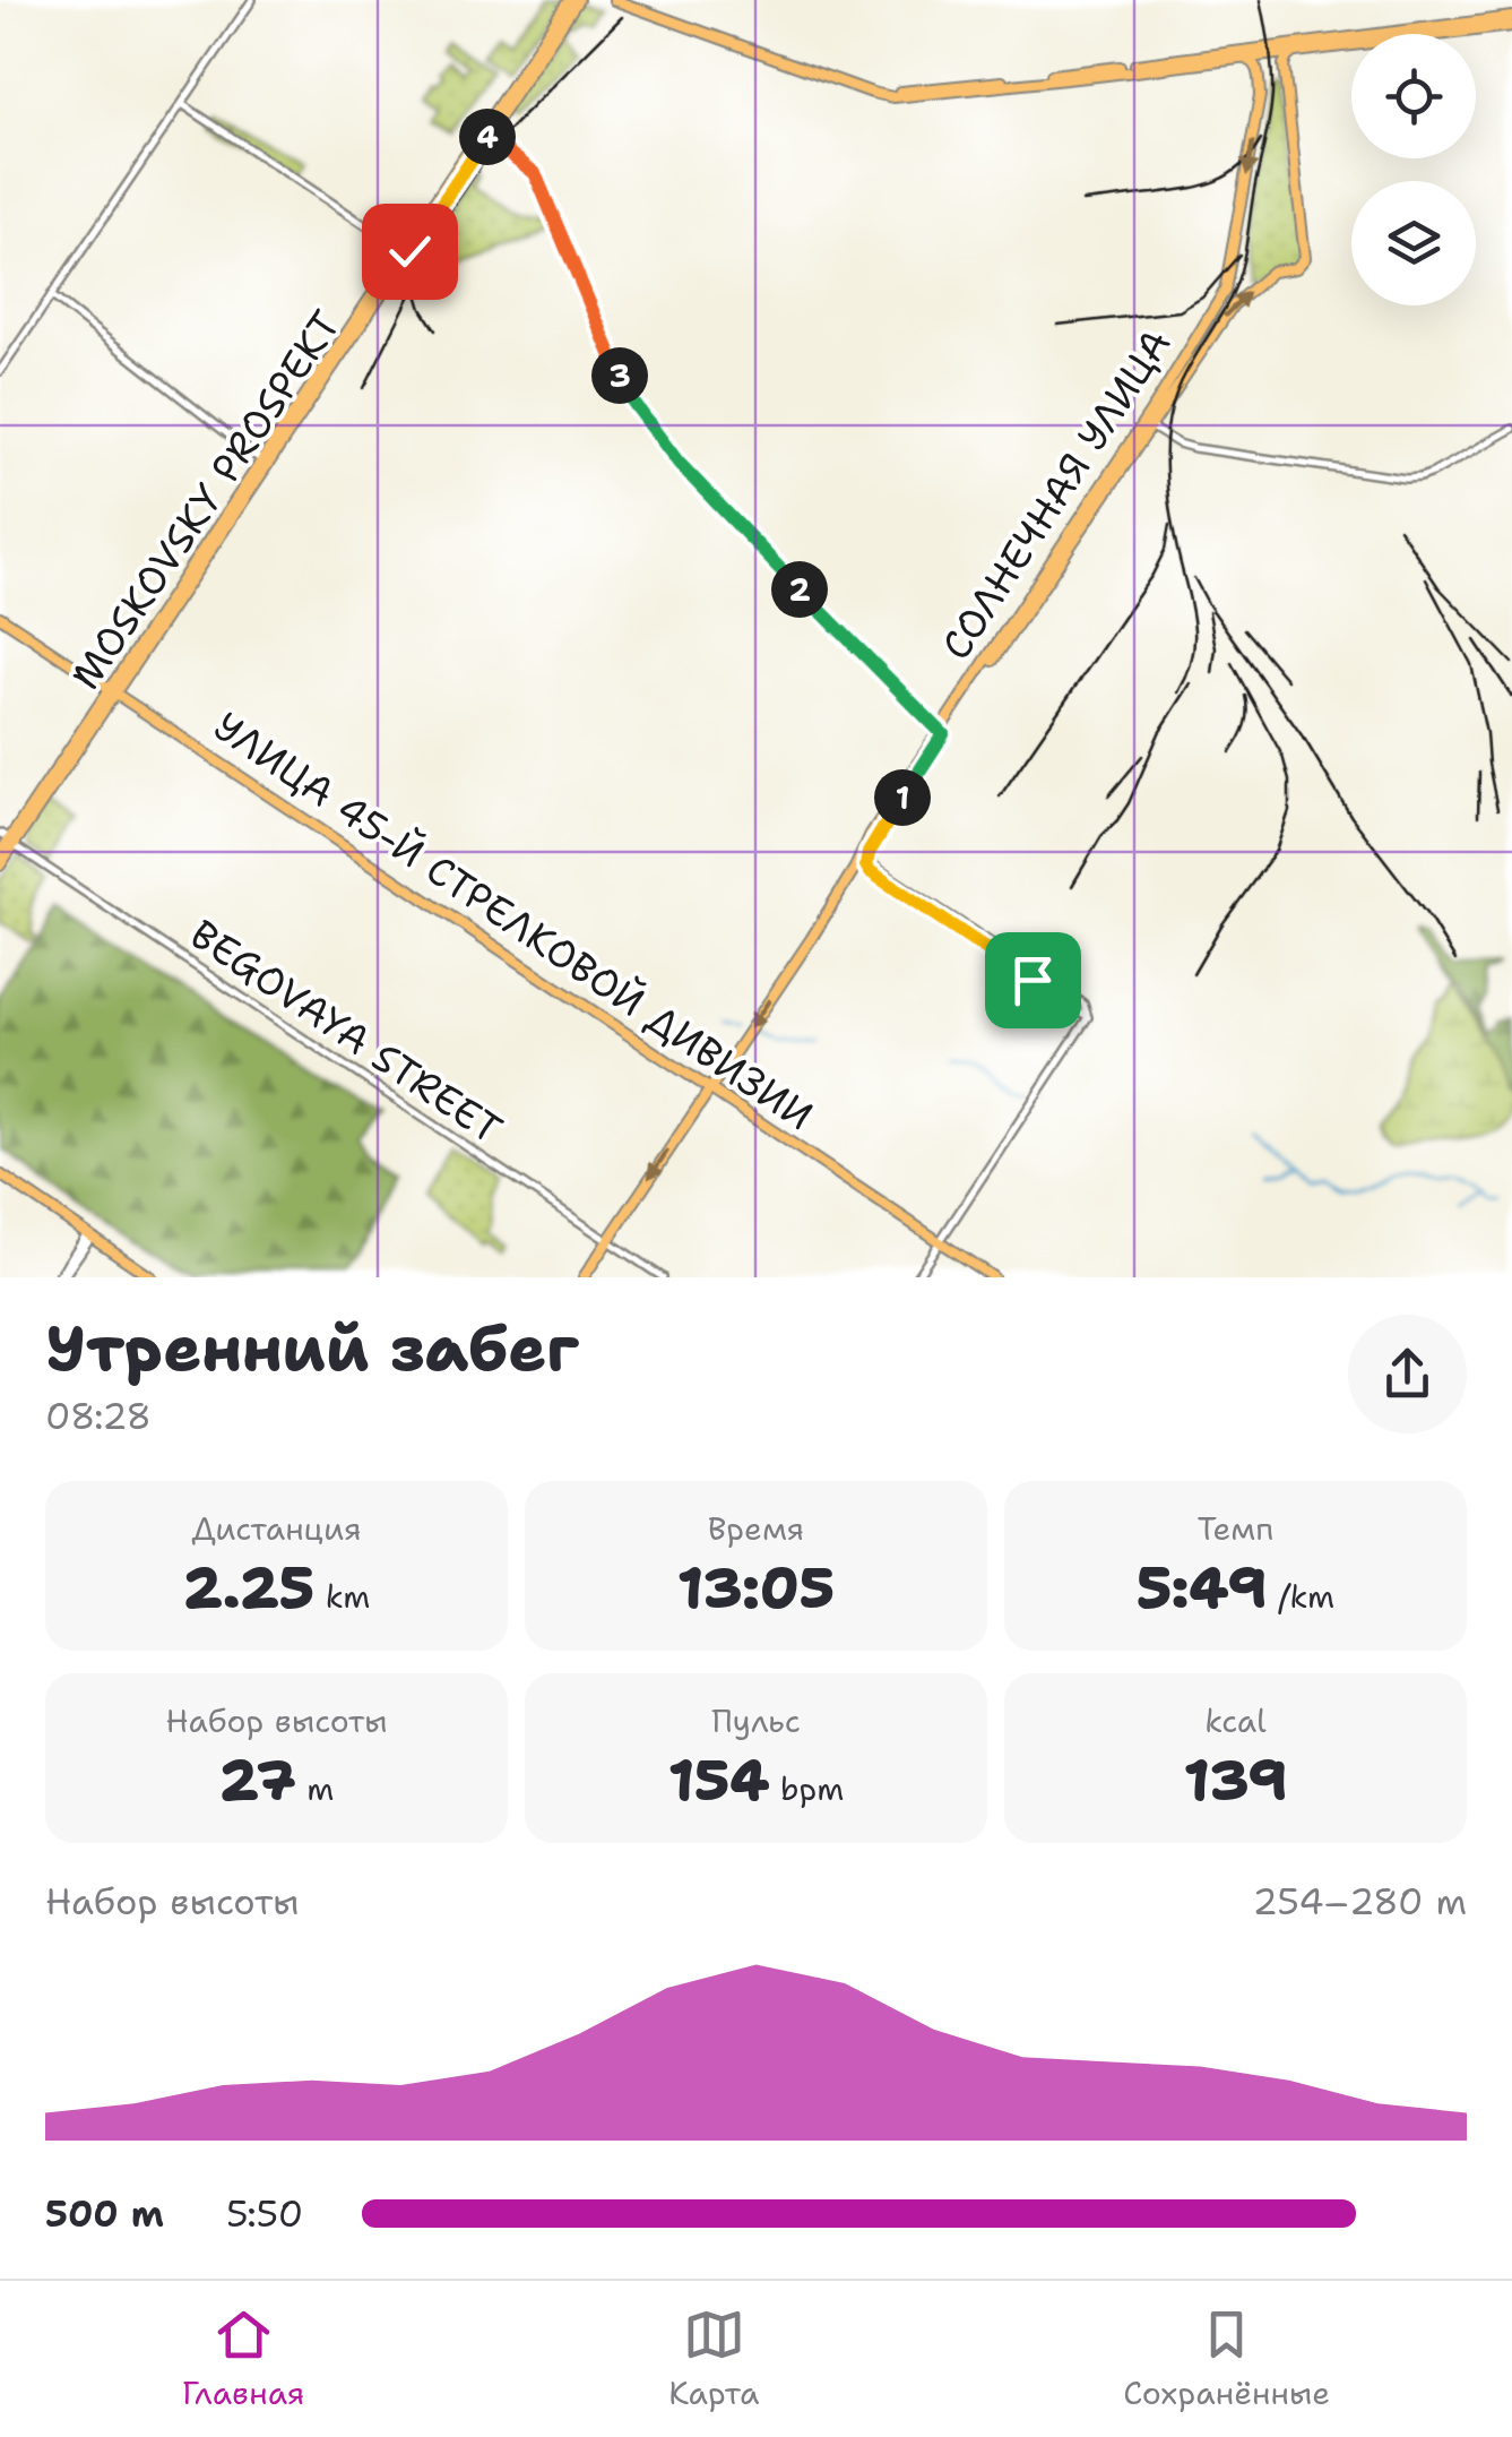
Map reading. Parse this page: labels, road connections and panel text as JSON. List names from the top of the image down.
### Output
{
  "streets": {
    "main road": ["СОЛНЕЧНАЯ УЛИЦА", "MOSKOVSKY PROSPEKT", "УЛИЦА 45-Й СТРЕЛКОВОЙ ДИВИЗИИ"],
    "street": ["BEGOVAYA STREET"]
  },
  "crossings": [
    ["СОЛНЕЧНАЯ УЛИЦА", "УЛИЦА 45-Й СТРЕЛКОВОЙ ДИВИЗИИ"],
    ["СОЛНЕЧНАЯ УЛИЦА", "BEGOVAYA STREET"],
    ["MOSKOVSKY PROSPEKT", "УЛИЦА 45-Й СТРЕЛКОВОЙ ДИВИЗИИ"],
    ["MOSKOVSKY PROSPEKT", "BEGOVAYA STREET"]
  ],
  "page": {
    "pins": [
      "4",
      "3",
      "2",
      "1"
    ],
    "heading": ["Утренний забег", "08:28"],
    "stats": [
      ["Дистанция", "2.25 km"],
      ["Время", "13:05"],
      ["Темп", "5:49 /km"],
      ["Набор высоты", "27 m"],
      ["Пульс", "154 bpm"],
      ["kcal", "139"]
    ],
    "chart": ["Набор высоты", "254–280 m"],
    "list": [
      {
        "name": "500 m",
        "note": "5:50"
      }
    ],
    "tabs": ["Главная", "Карта", "Сохранённые"]
  }
}
